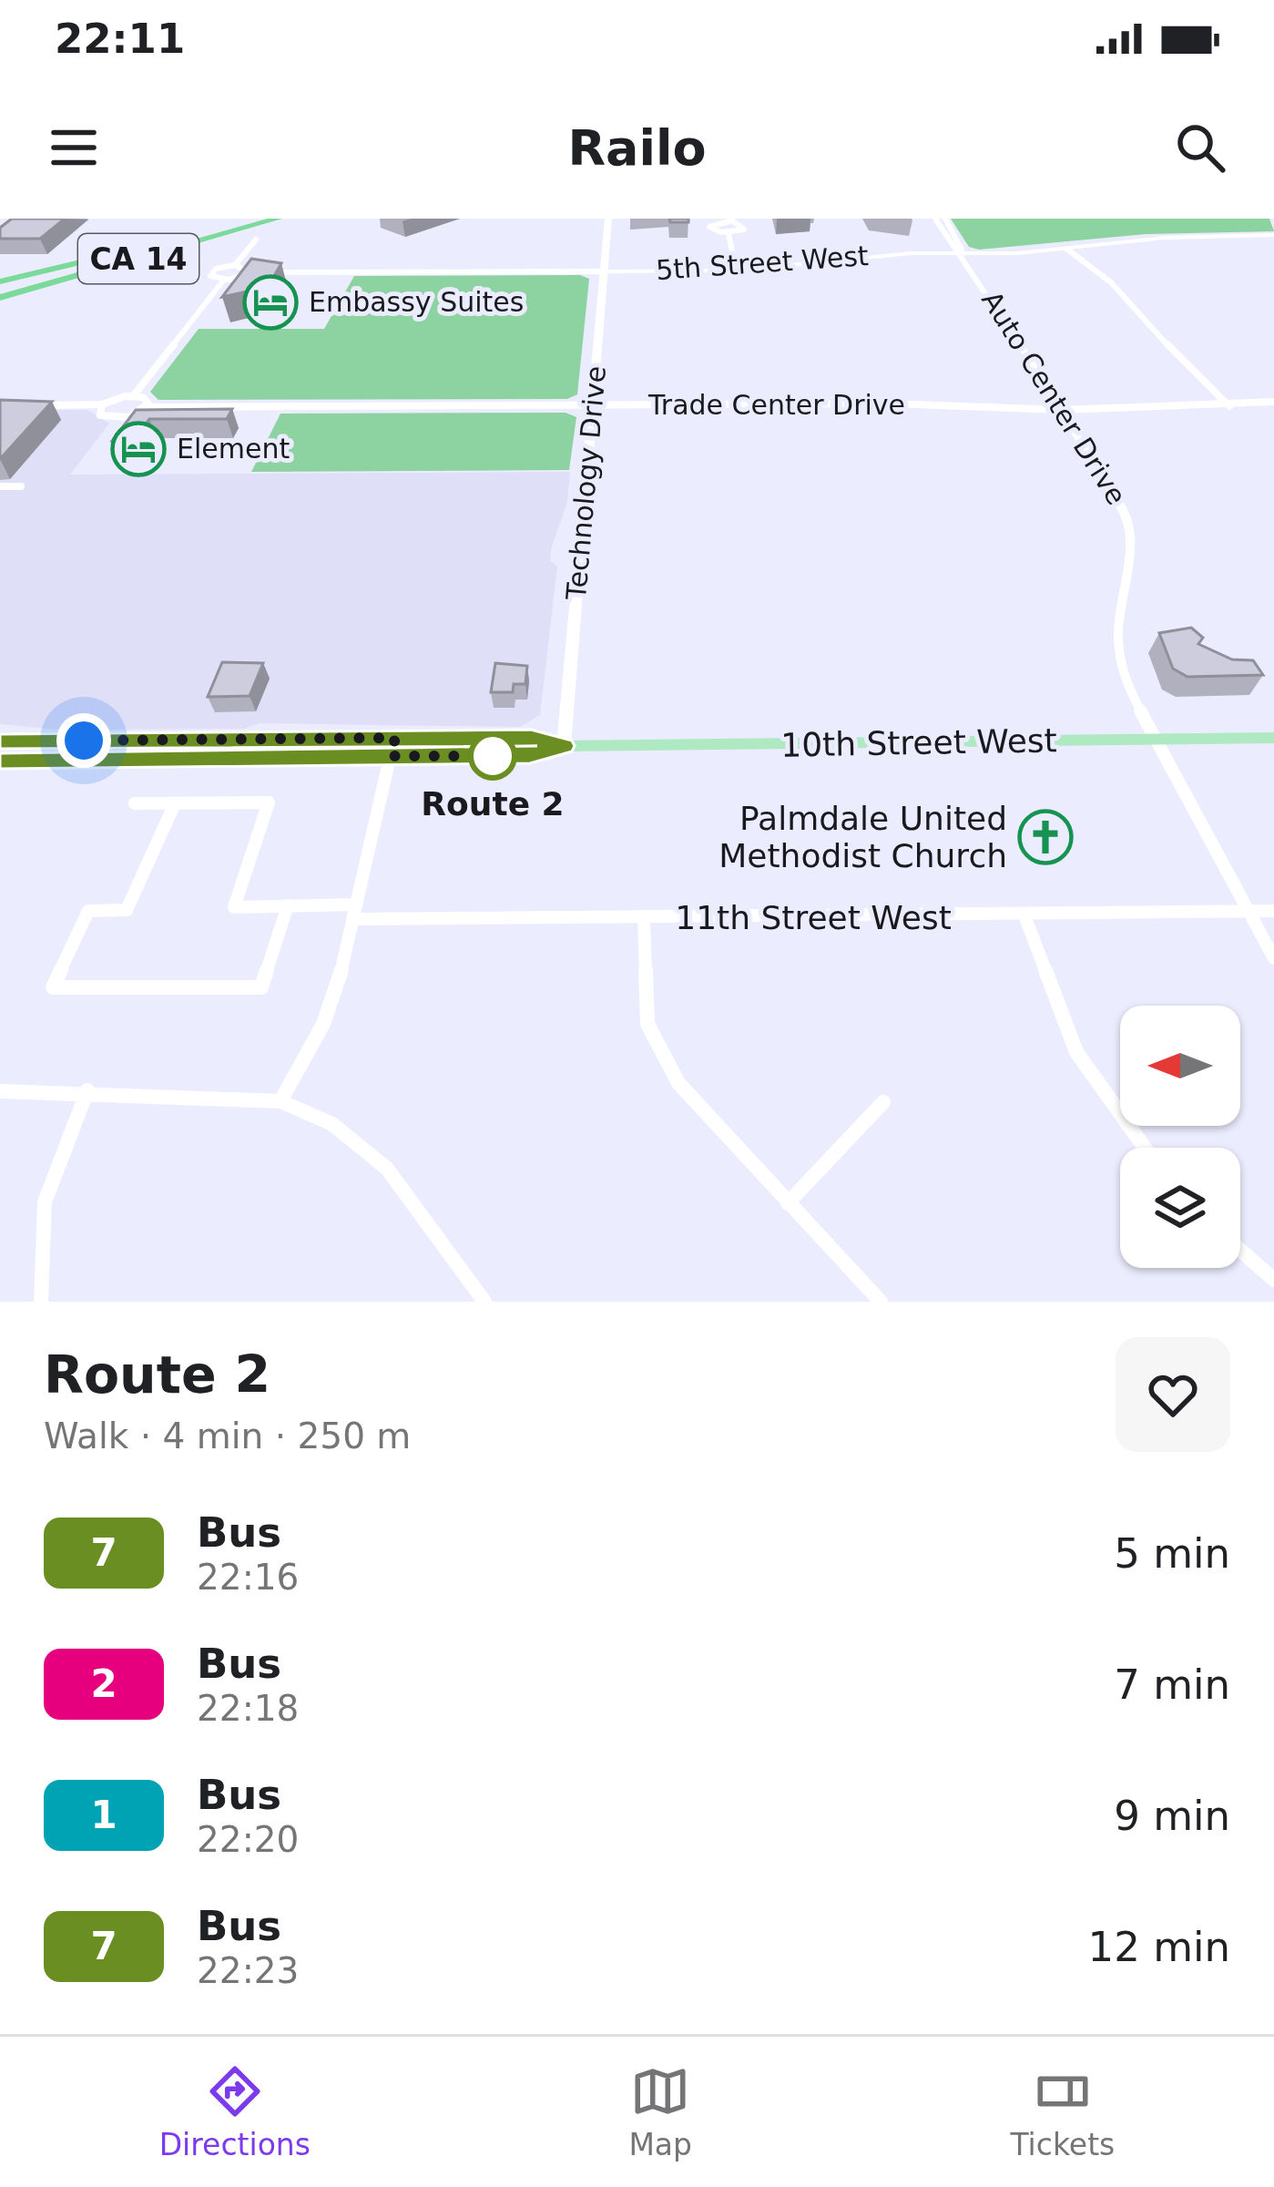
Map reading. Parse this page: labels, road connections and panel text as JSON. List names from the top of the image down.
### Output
{
  "streets": {
    "highway": ["CA 14"],
    "main road": ["Technology Drive", "10th Street West"],
    "street": [
      "5th Street West",
      "Auto Center Drive",
      "Trade Center Drive",
      "11th Street West"
    ]
  },
  "crossings": [
    ["5th Street West", "Auto Center Drive"],
    ["5th Street West", "Technology Drive"],
    ["Auto Center Drive", "Trade Center Drive"],
    ["Auto Center Drive", "10th Street West"],
    ["Auto Center Drive", "11th Street West"],
    ["Trade Center Drive", "Technology Drive"],
    ["Technology Drive", "10th Street West"]
  ],
  "places": {
    "hotel": ["Embassy Suites", "Element"],
    "other": ["Route 2"],
    "church": ["Palmdale United Methodist Church"]
  },
  "lines": ["bus line 7"],
  "north": "left",
  "page": {
    "status": "22:11",
    "header": "Railo",
    "heading": ["Route 2", "Walk · 4 min · 250 m"],
    "list": [
      {
        "mark": "7",
        "name": "Bus",
        "note": "22:16",
        "value": "5 min"
      },
      {
        "mark": "2",
        "name": "Bus",
        "note": "22:18",
        "value": "7 min"
      },
      {
        "mark": "1",
        "name": "Bus",
        "note": "22:20",
        "value": "9 min"
      },
      {
        "mark": "7",
        "name": "Bus",
        "note": "22:23",
        "value": "12 min"
      }
    ],
    "tabs": ["Directions", "Map", "Tickets"]
  }
}
